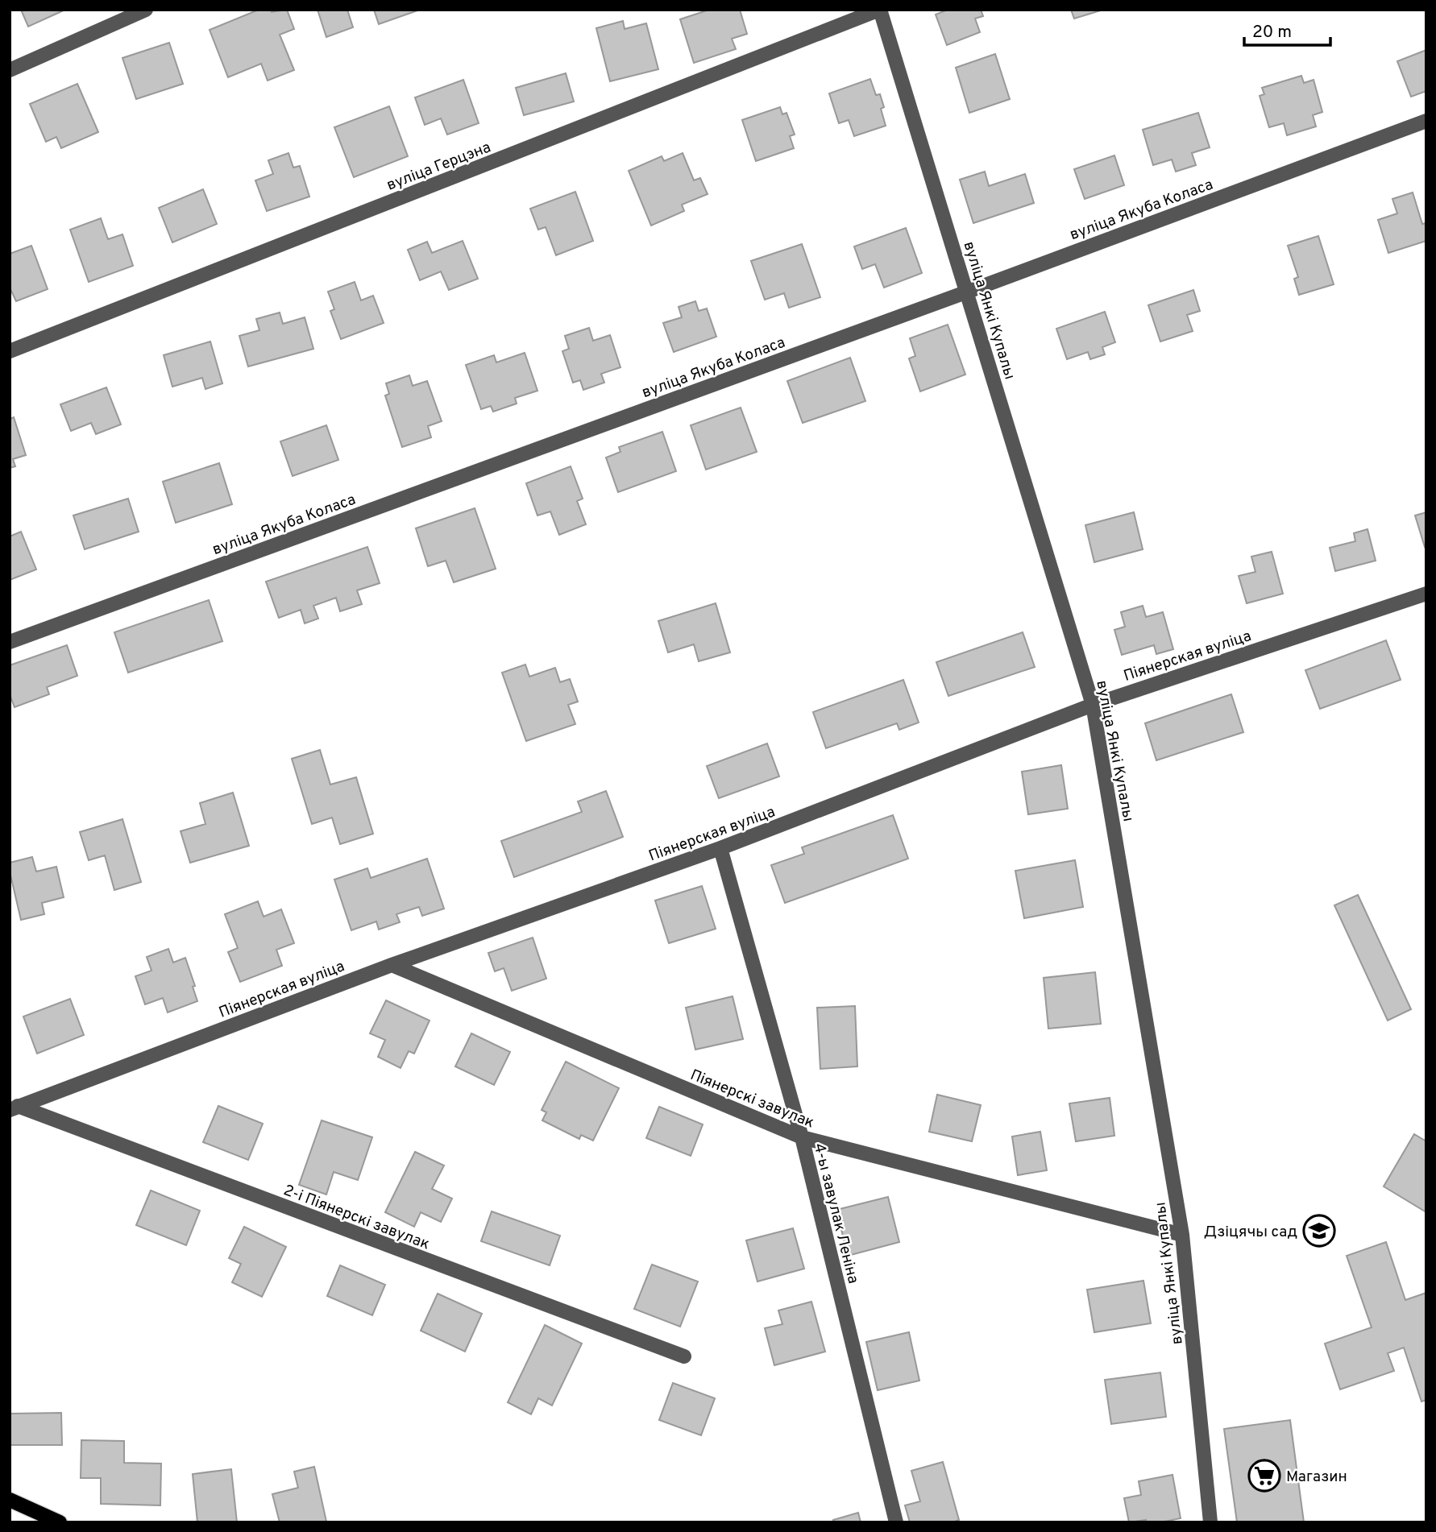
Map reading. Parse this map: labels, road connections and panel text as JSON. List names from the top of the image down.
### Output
{
  "streets": {
    "street": [
      "вуліца Герцэна",
      "вуліца Якуба Коласа",
      "вуліца Янкі Купалы",
      "Піянерская вуліца",
      "Піянерскі завулак",
      "4-ы завулак Леніна",
      "2-і Піянерскі завулак"
    ]
  },
  "crossings": [
    ["вуліца Герцэна", "вуліца Янкі Купалы"],
    ["вуліца Якуба Коласа", "вуліца Янкі Купалы"],
    ["вуліца Янкі Купалы", "Піянерская вуліца"],
    ["вуліца Янкі Купалы", "Піянерскі завулак"],
    ["Піянерская вуліца", "Піянерскі завулак"],
    ["Піянерская вуліца", "4-ы завулак Леніна"],
    ["Піянерская вуліца", "2-і Піянерскі завулак"],
    ["Піянерскі завулак", "4-ы завулак Леніна"]
  ],
  "places": {
    "school or university": ["Дзіцячы сад"],
    "supermarket": ["Магазин"]
  },
  "scale_bar": "20 m"
}
